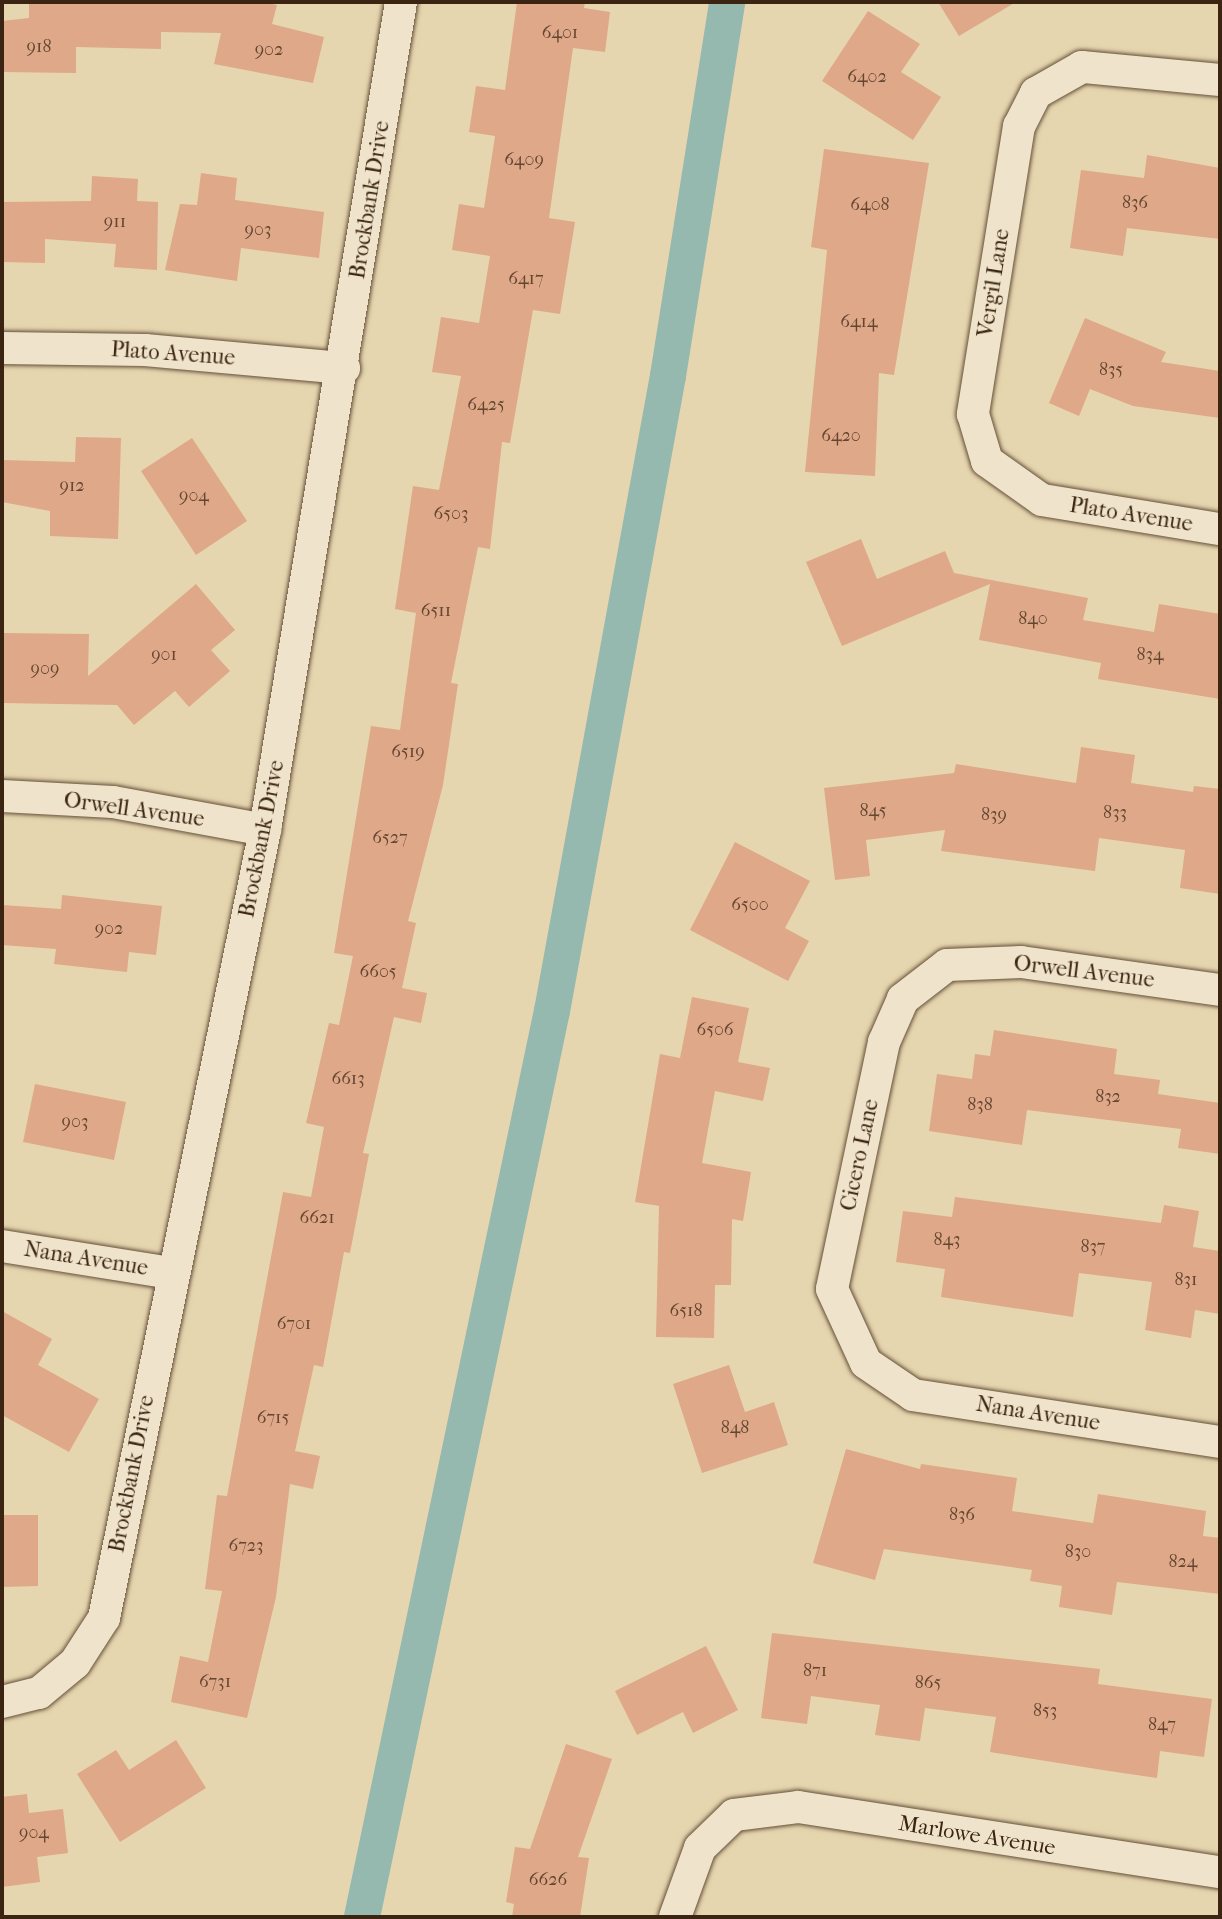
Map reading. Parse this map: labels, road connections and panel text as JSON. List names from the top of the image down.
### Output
{
  "streets": {
    "street": [
      "Brockbank Drive",
      "Vergil Lane",
      "Plato Avenue",
      "Orwell Avenue",
      "Cicero Lane",
      "Nana Avenue",
      "Marlowe Avenue"
    ]
  },
  "crossings": [
    ["Brockbank Drive", "Plato Avenue"],
    ["Brockbank Drive", "Orwell Avenue"],
    ["Brockbank Drive", "Nana Avenue"],
    ["Vergil Lane", "Plato Avenue"],
    ["Orwell Avenue", "Cicero Lane"],
    ["Cicero Lane", "Nana Avenue"]
  ],
  "house_numbers": [
    "6401",
    "918",
    "902",
    "6402",
    "6409",
    "836",
    "6408",
    "911",
    "903",
    "6417",
    "6414",
    "835",
    "6425",
    "6420",
    "912",
    "904",
    "6503",
    "6511",
    "840",
    "901",
    "834",
    "909",
    "6519",
    "845",
    "833",
    "839",
    "6527",
    "6500",
    "902",
    "6605",
    "6506",
    "6613",
    "832",
    "838",
    "903",
    "6621",
    "843",
    "837",
    "831",
    "6518",
    "6701",
    "6715",
    "848",
    "836",
    "6723",
    "830",
    "824",
    "871",
    "6731",
    "865",
    "853",
    "847",
    "904",
    "6626"
  ]
}
